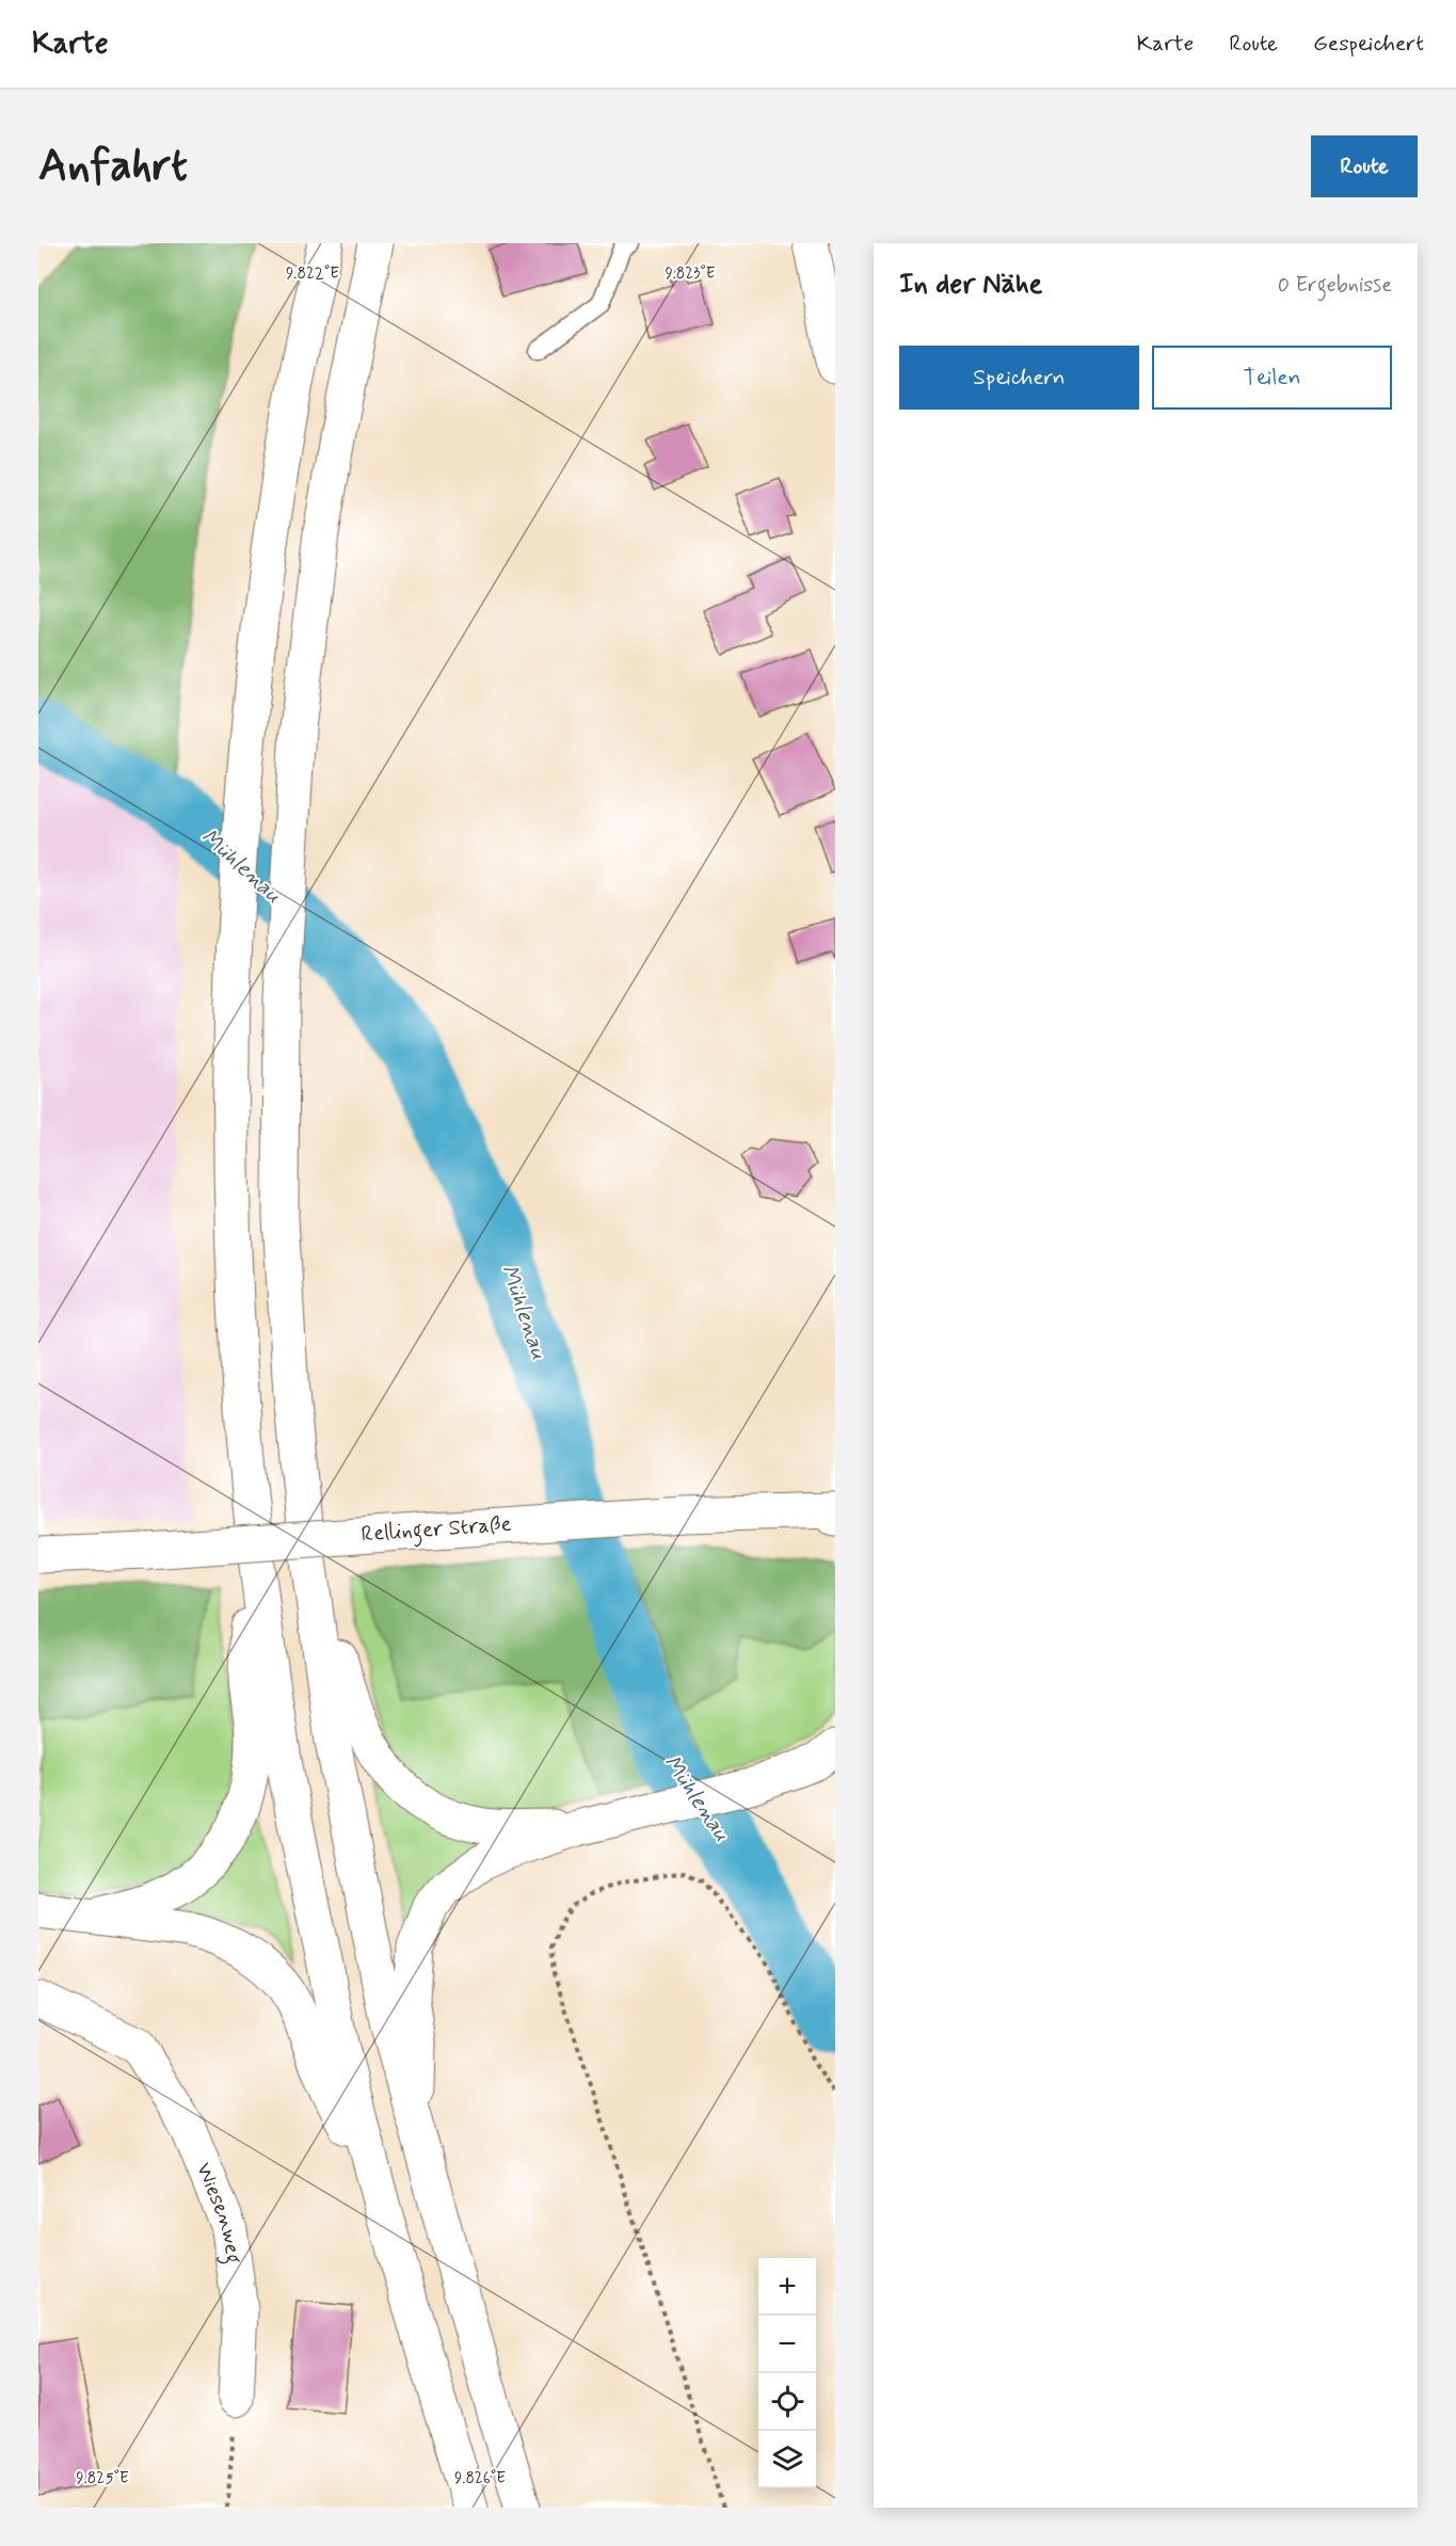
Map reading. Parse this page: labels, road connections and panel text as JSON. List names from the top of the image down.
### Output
{
  "streets": {
    "main road": ["Rellinger Straße", "Wiesenweg"]
  },
  "water": ["Mühlenau"],
  "page": {
    "header": "Karte",
    "nav": ["Karte", "Route", "Gespeichert"],
    "buttons": [
      "Route",
      ["Speichern", "Teilen"]
    ],
    "title": "Anfahrt",
    "heading": ["In der Nähe", "0 Ergebnisse"],
    "map_buttons": ["+", "−"]
  },
  "coordinates": [
    "9.822°E",
    "9.823°E",
    "9.825°E",
    "9.826°E"
  ]
}
